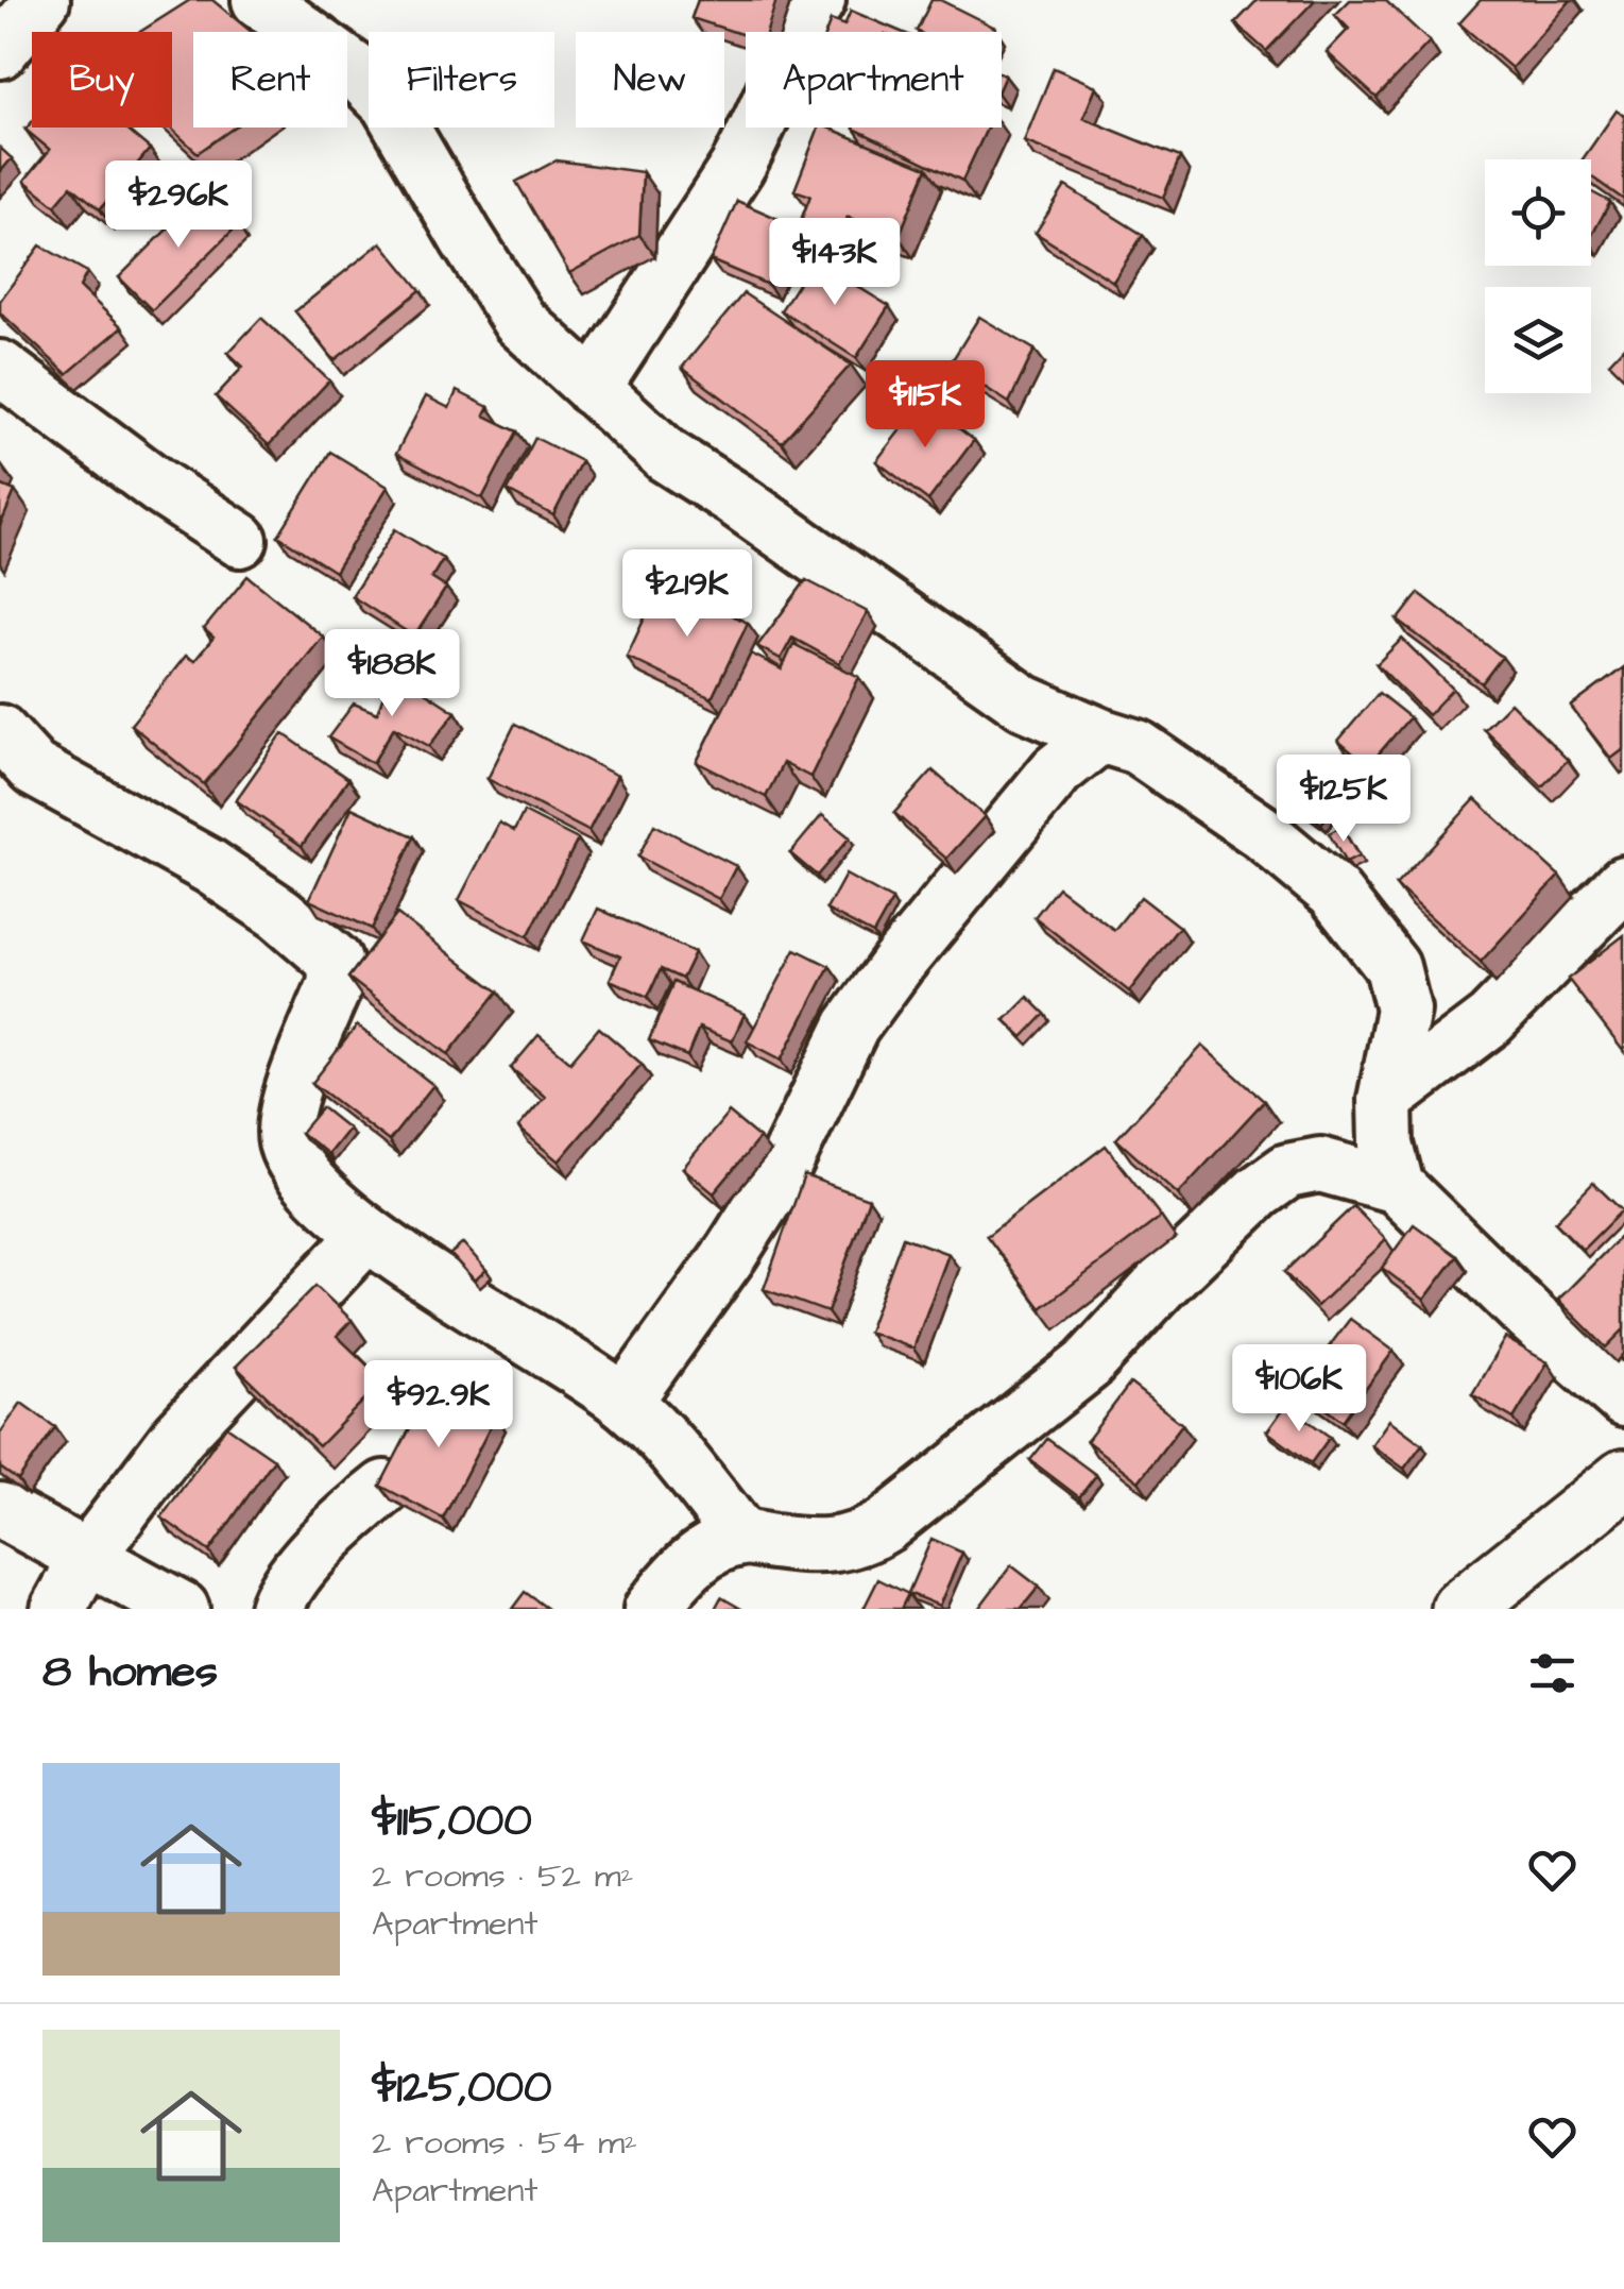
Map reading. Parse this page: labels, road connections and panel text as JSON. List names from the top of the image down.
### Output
{
  "page": {
    "chip": [
      "Buy",
      "Rent",
      "Filters",
      "New",
      "Apartment"
    ],
    "price": [
      "$296K",
      "$143K",
      "$115K",
      "$219K",
      "$188K",
      "$125K",
      "$106K",
      "$92.9K"
    ],
    "heading": "8 homes",
    "list": [
      {
        "name": "$115,000",
        "note": "2 rooms · 52 m² · Apartment"
      },
      {
        "name": "$125,000",
        "note": "2 rooms · 54 m² · Apartment"
      }
    ]
  }
}
